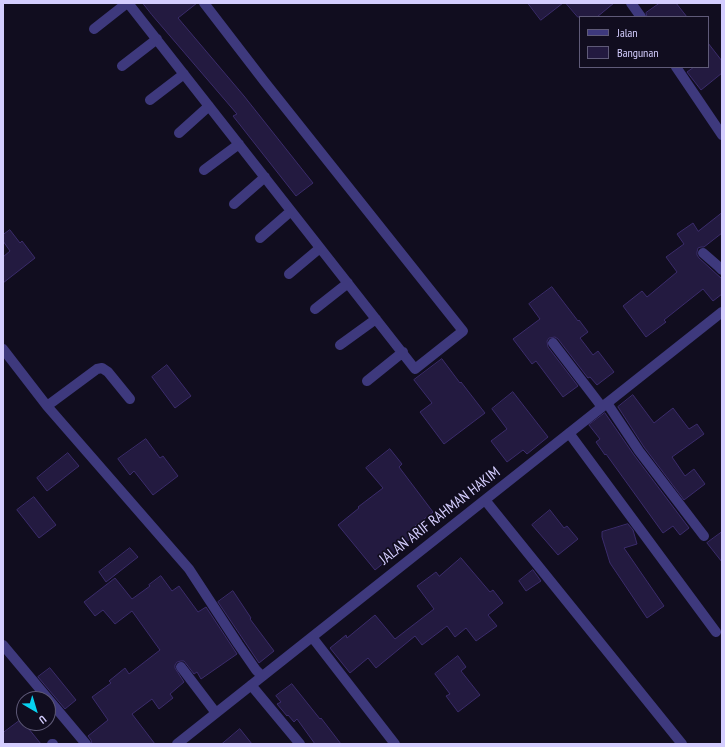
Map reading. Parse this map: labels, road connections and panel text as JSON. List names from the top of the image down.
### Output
{
  "streets": {
    "street": ["JALAN ARIF RAHMAN HAKIM"]
  },
  "legend": ["Jalan", "Bangunan"],
  "north": "bottom right"
}
